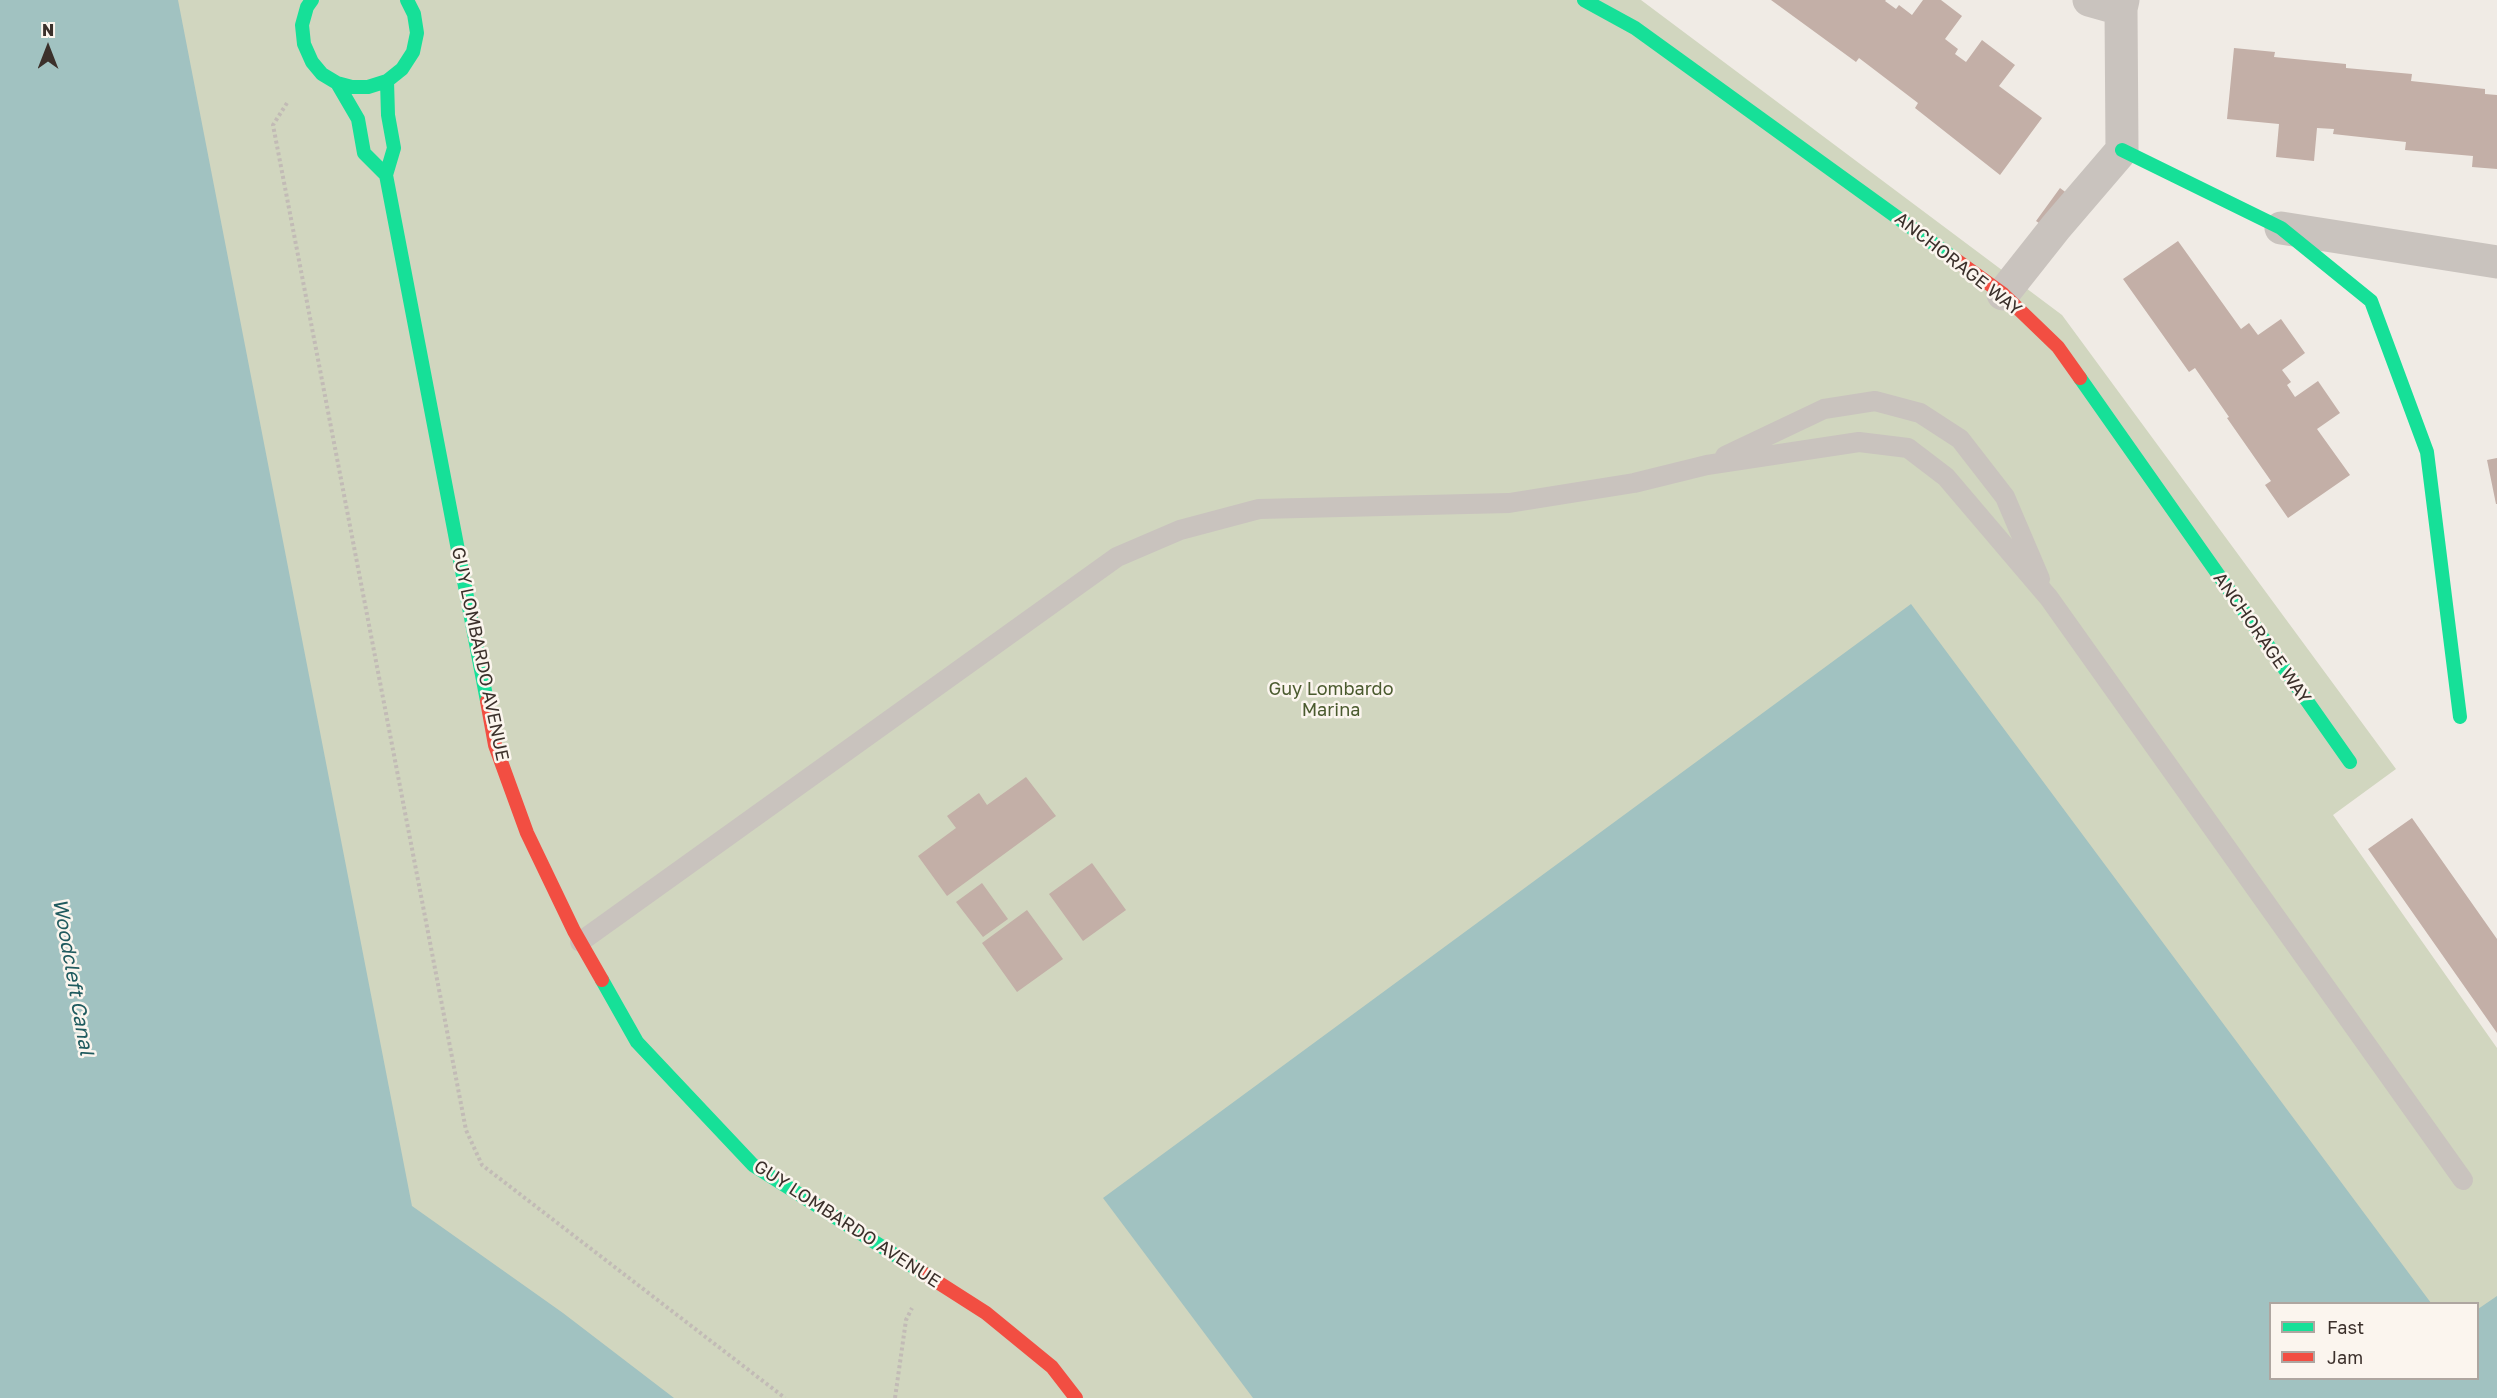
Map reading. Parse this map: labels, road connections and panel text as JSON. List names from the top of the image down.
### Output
{
  "streets": {
    "street": ["ANCHORAGE WAY", "GUY LOMBARDO AVENUE"]
  },
  "water": ["Woodcleft Canal"],
  "parks": ["Guy Lombardo Marina"],
  "legend": ["Fast", "Jam"],
  "north": "top"
}
